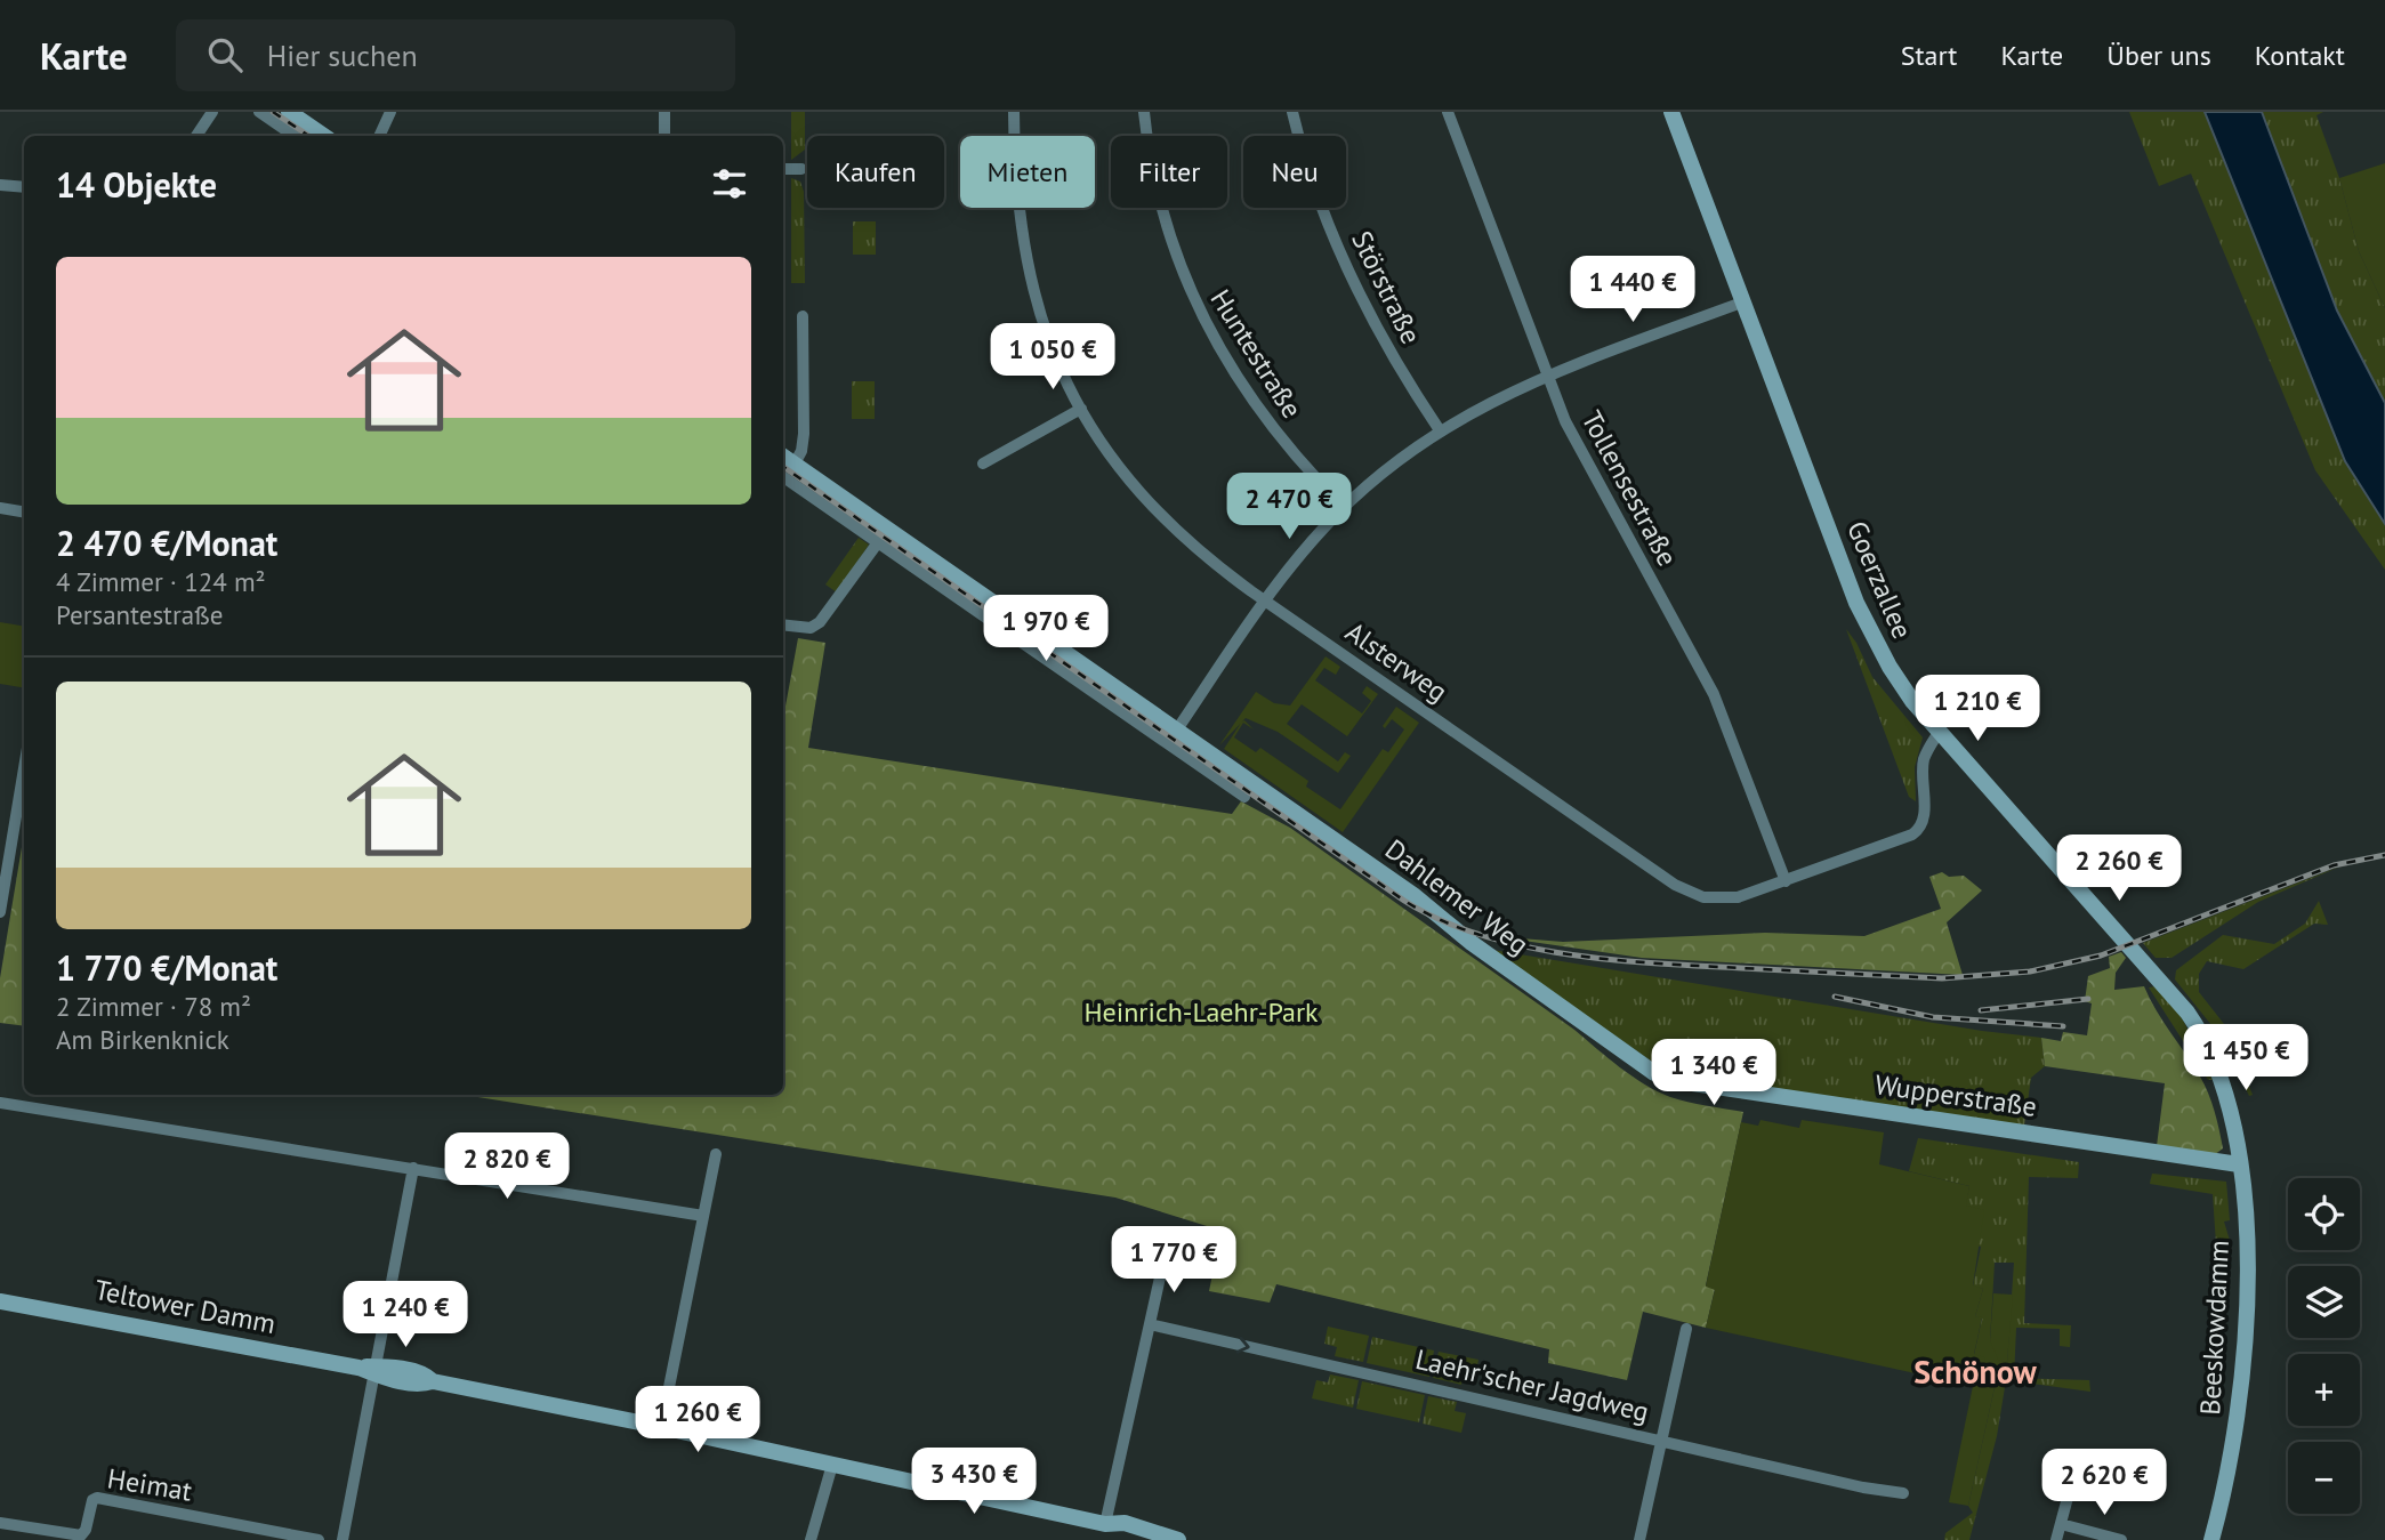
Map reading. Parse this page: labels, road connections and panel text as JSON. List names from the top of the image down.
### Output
{
  "streets": {
    "main road": [
      "Goerzallee",
      "Dahlemer Weg",
      "Wupperstraße",
      "Teltower Damm",
      "Beeskowdamm"
    ],
    "street": [
      "Störstraße",
      "Huntestraße",
      "Tollensestraße",
      "Alsterweg",
      "Laehr'scher Jagdweg",
      "Heimat"
    ]
  },
  "crossings": [
    ["Tollensestraße", "Alsterweg"],
    ["Goerzallee", "Alsterweg"],
    ["Goerzallee", "Wupperstraße"],
    ["Goerzallee", "Beeskowdamm"],
    ["Dahlemer Weg", "Wupperstraße"],
    ["Wupperstraße", "Beeskowdamm"]
  ],
  "one_way": ["Laehr'scher Jagdweg"],
  "districts": ["Schönow"],
  "parks": ["Heinrich-Laehr-Park"],
  "page": {
    "header": "Karte",
    "search": "Hier suchen",
    "nav": [
      "Start",
      "Karte",
      "Über uns",
      "Kontakt"
    ],
    "chip": [
      "Kaufen",
      "Mieten",
      "Filter",
      "Neu"
    ],
    "heading": "14 Objekte",
    "list": [
      {
        "name": "2 470 €/Monat",
        "note": "4 Zimmer · 124 m² · Persantestraße"
      },
      {
        "name": "1 770 €/Monat",
        "note": "2 Zimmer · 78 m² · Am Birkenknick"
      }
    ],
    "price": [
      "1 440 €",
      "1 050 €",
      "2 470 €",
      "1 970 €",
      "1 210 €",
      "2 260 €",
      "1 450 €",
      "1 340 €",
      "2 820 €",
      "1 770 €",
      "1 240 €",
      "1 260 €",
      "3 430 €",
      "2 620 €"
    ],
    "map_buttons": ["+", "−"]
  }
}
